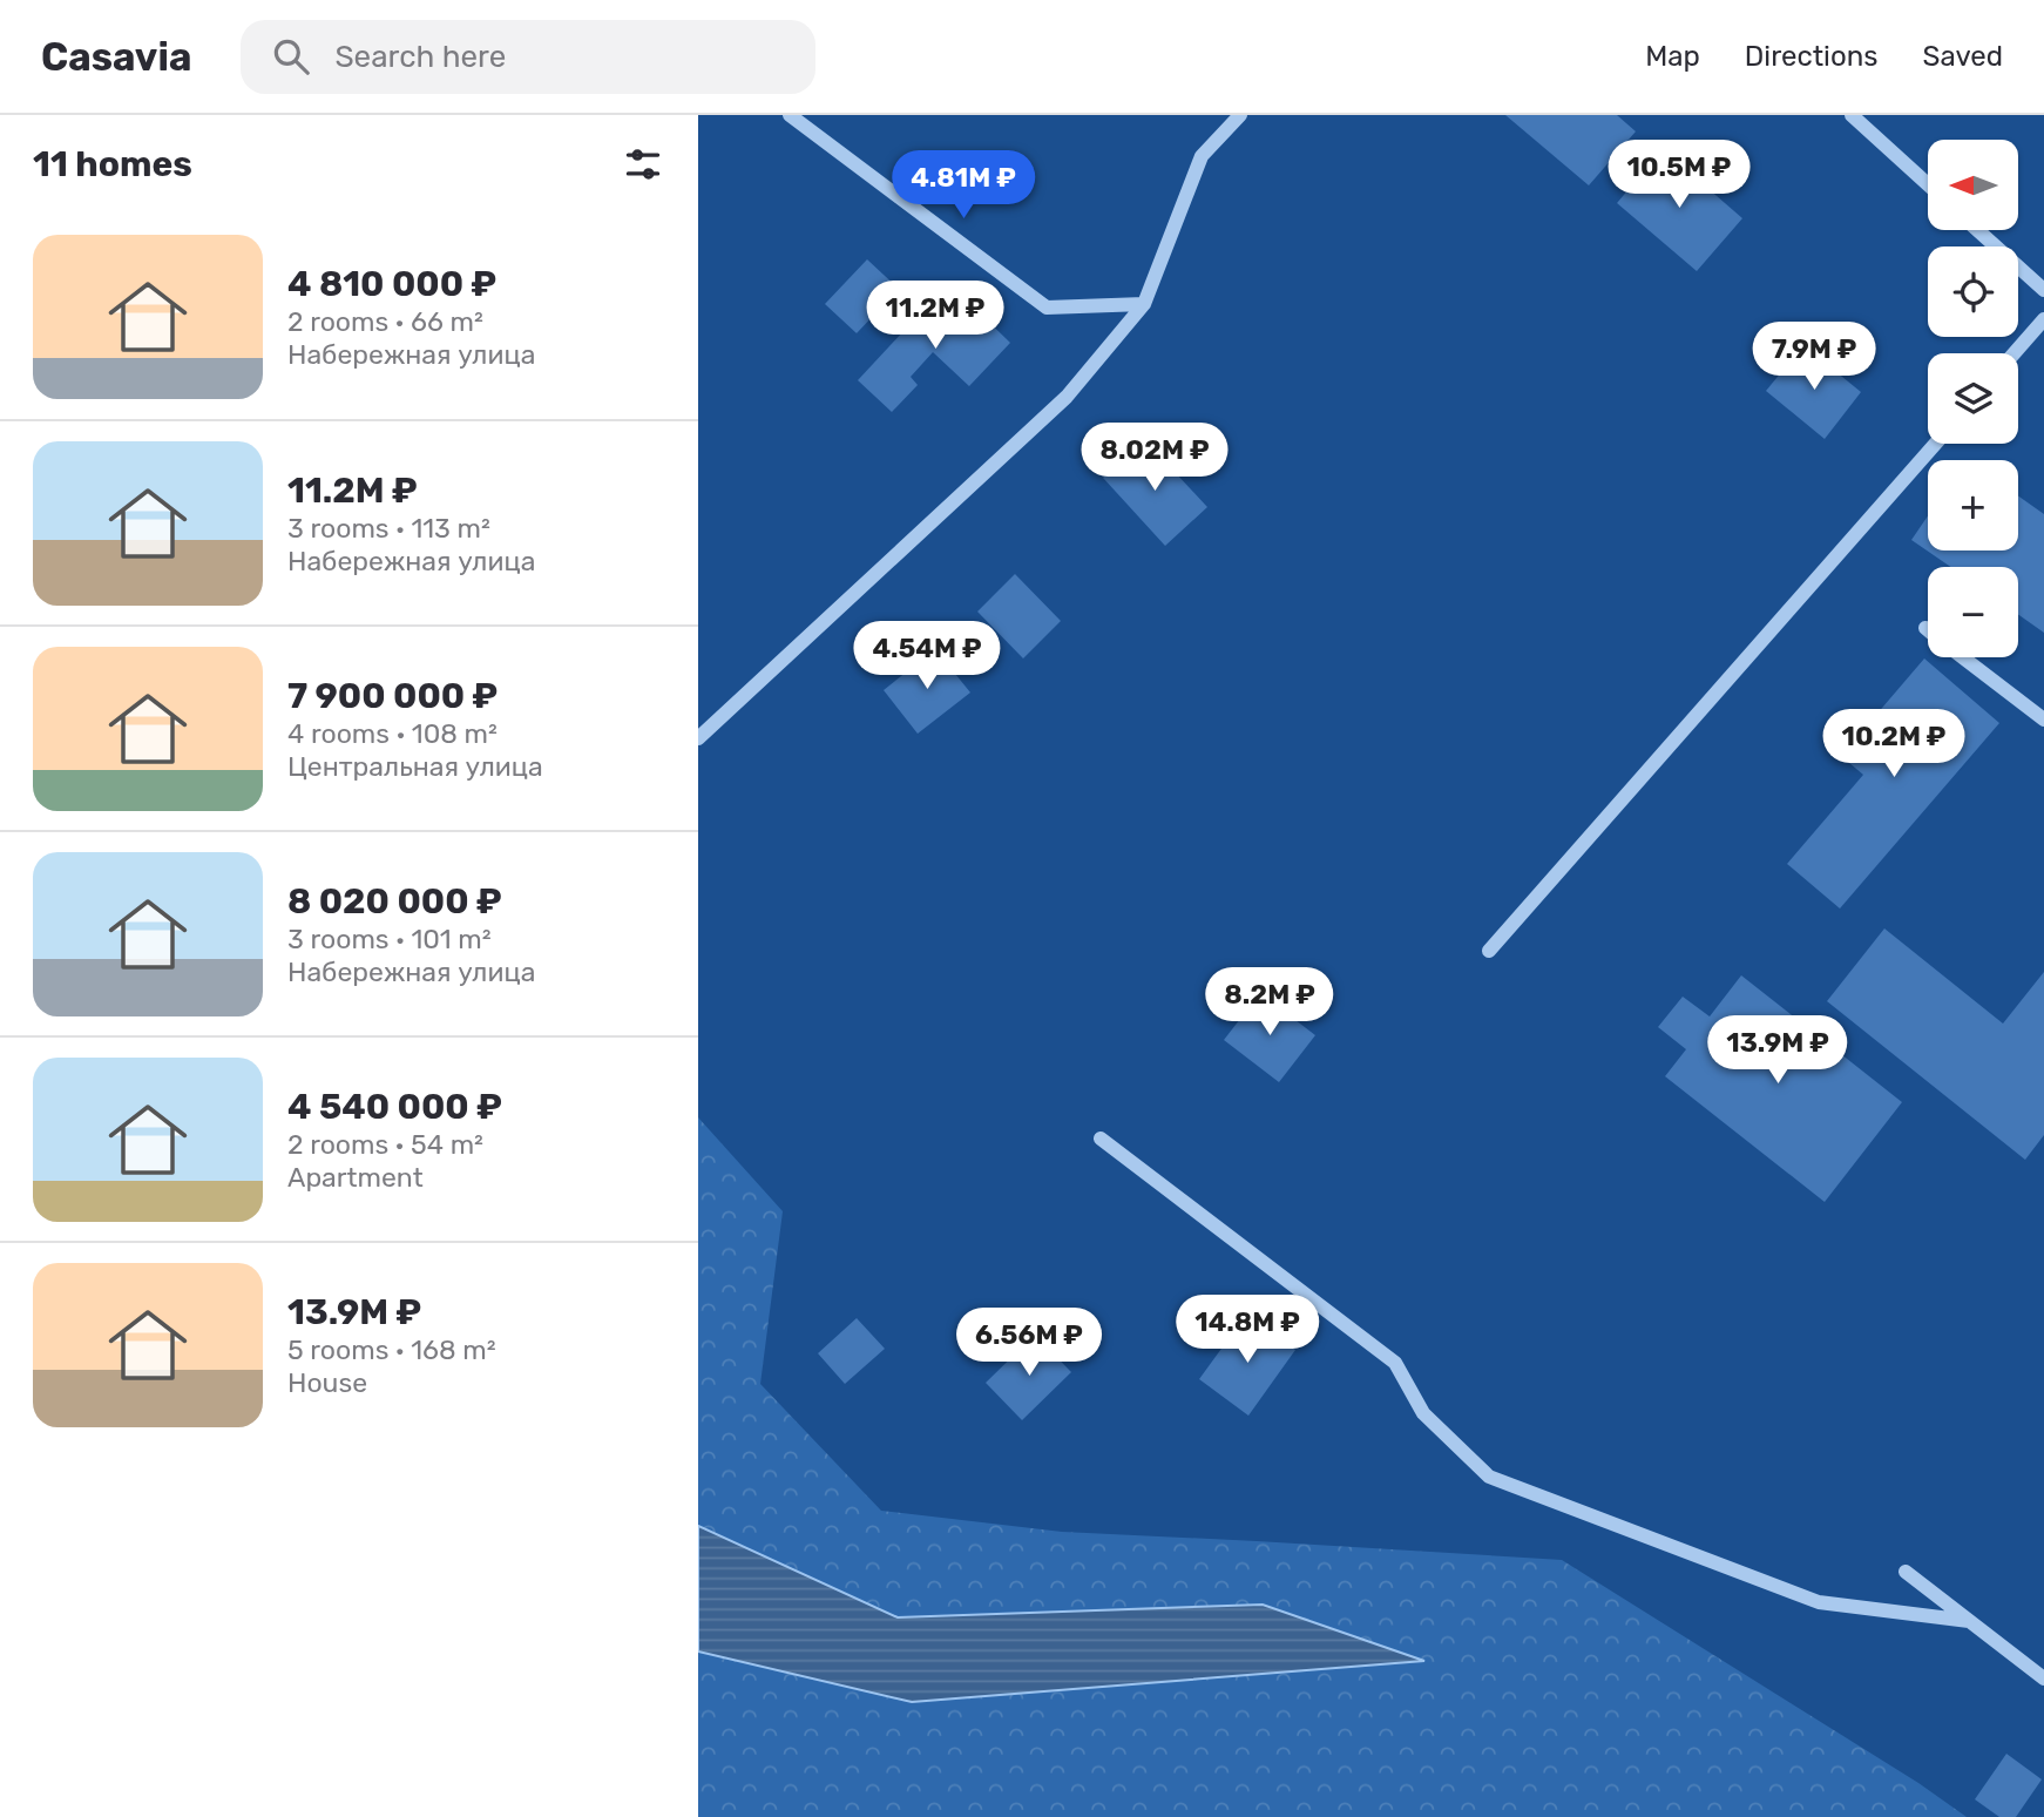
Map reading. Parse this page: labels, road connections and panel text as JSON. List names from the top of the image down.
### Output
{
  "north": "left",
  "page": {
    "header": "Casavia",
    "search": "Search here",
    "nav": ["Map", "Directions", "Saved"],
    "heading": "11 homes",
    "map_buttons": ["+", "−"],
    "price": [
      "10.5M ₽",
      "4.81M ₽",
      "11.2M ₽",
      "7.9M ₽",
      "8.02M ₽",
      "4.54M ₽",
      "10.2M ₽",
      "8.2M ₽",
      "13.9M ₽",
      "14.8M ₽",
      "6.56M ₽"
    ],
    "list": [
      {
        "name": "4 810 000 ₽",
        "note": "2 rooms · 66 m² · Набережная улица"
      },
      {
        "name": "11.2M ₽",
        "note": "3 rooms · 113 m² · Набережная улица"
      },
      {
        "name": "7 900 000 ₽",
        "note": "4 rooms · 108 m² · Центральная улица"
      },
      {
        "name": "8 020 000 ₽",
        "note": "3 rooms · 101 m² · Набережная улица"
      },
      {
        "name": "4 540 000 ₽",
        "note": "2 rooms · 54 m² · Apartment"
      },
      {
        "name": "13.9M ₽",
        "note": "5 rooms · 168 m² · House"
      }
    ]
  }
}
